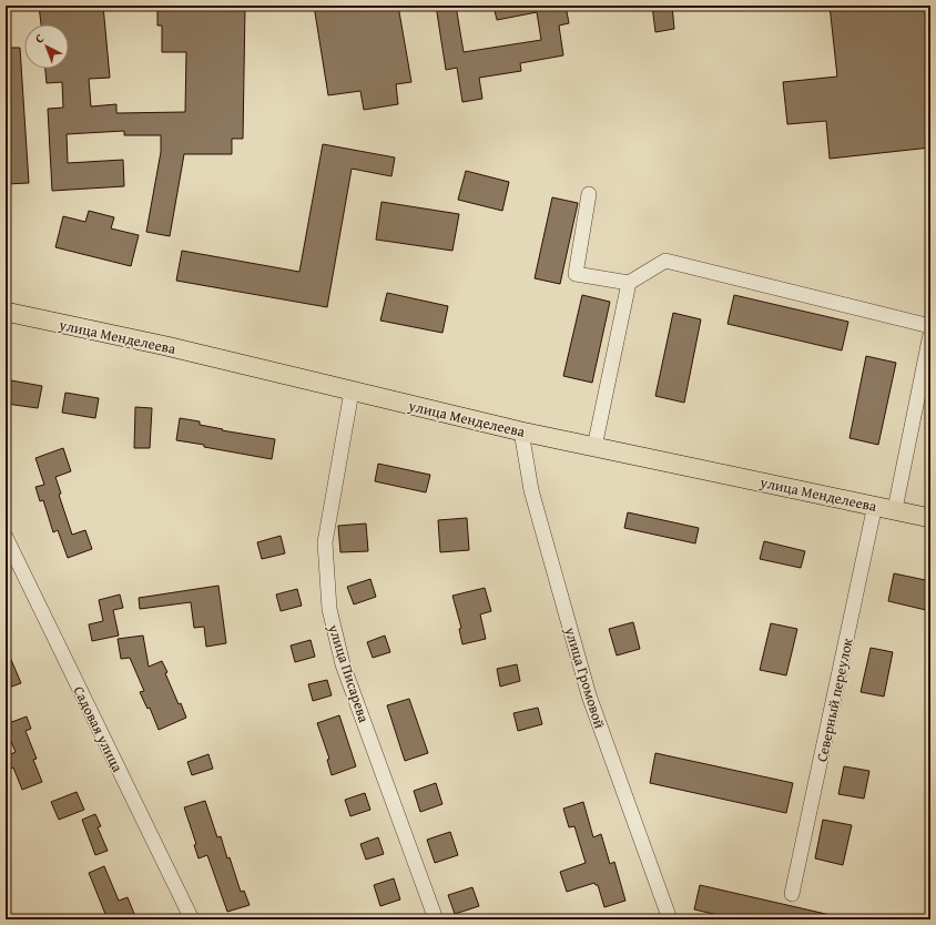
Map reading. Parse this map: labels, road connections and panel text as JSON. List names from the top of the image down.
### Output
{
  "streets": {
    "main road": ["улица Менделеева"],
    "street": [
      "улица Писарева",
      "улица Громовой",
      "Северный переулок",
      "Садовая улица"
    ]
  },
  "crossings": [
    ["улица Менделеева", "улица Писарева"],
    ["улица Менделеева", "улица Громовой"],
    ["улица Менделеева", "Северный переулок"]
  ],
  "north": "top left"
}
